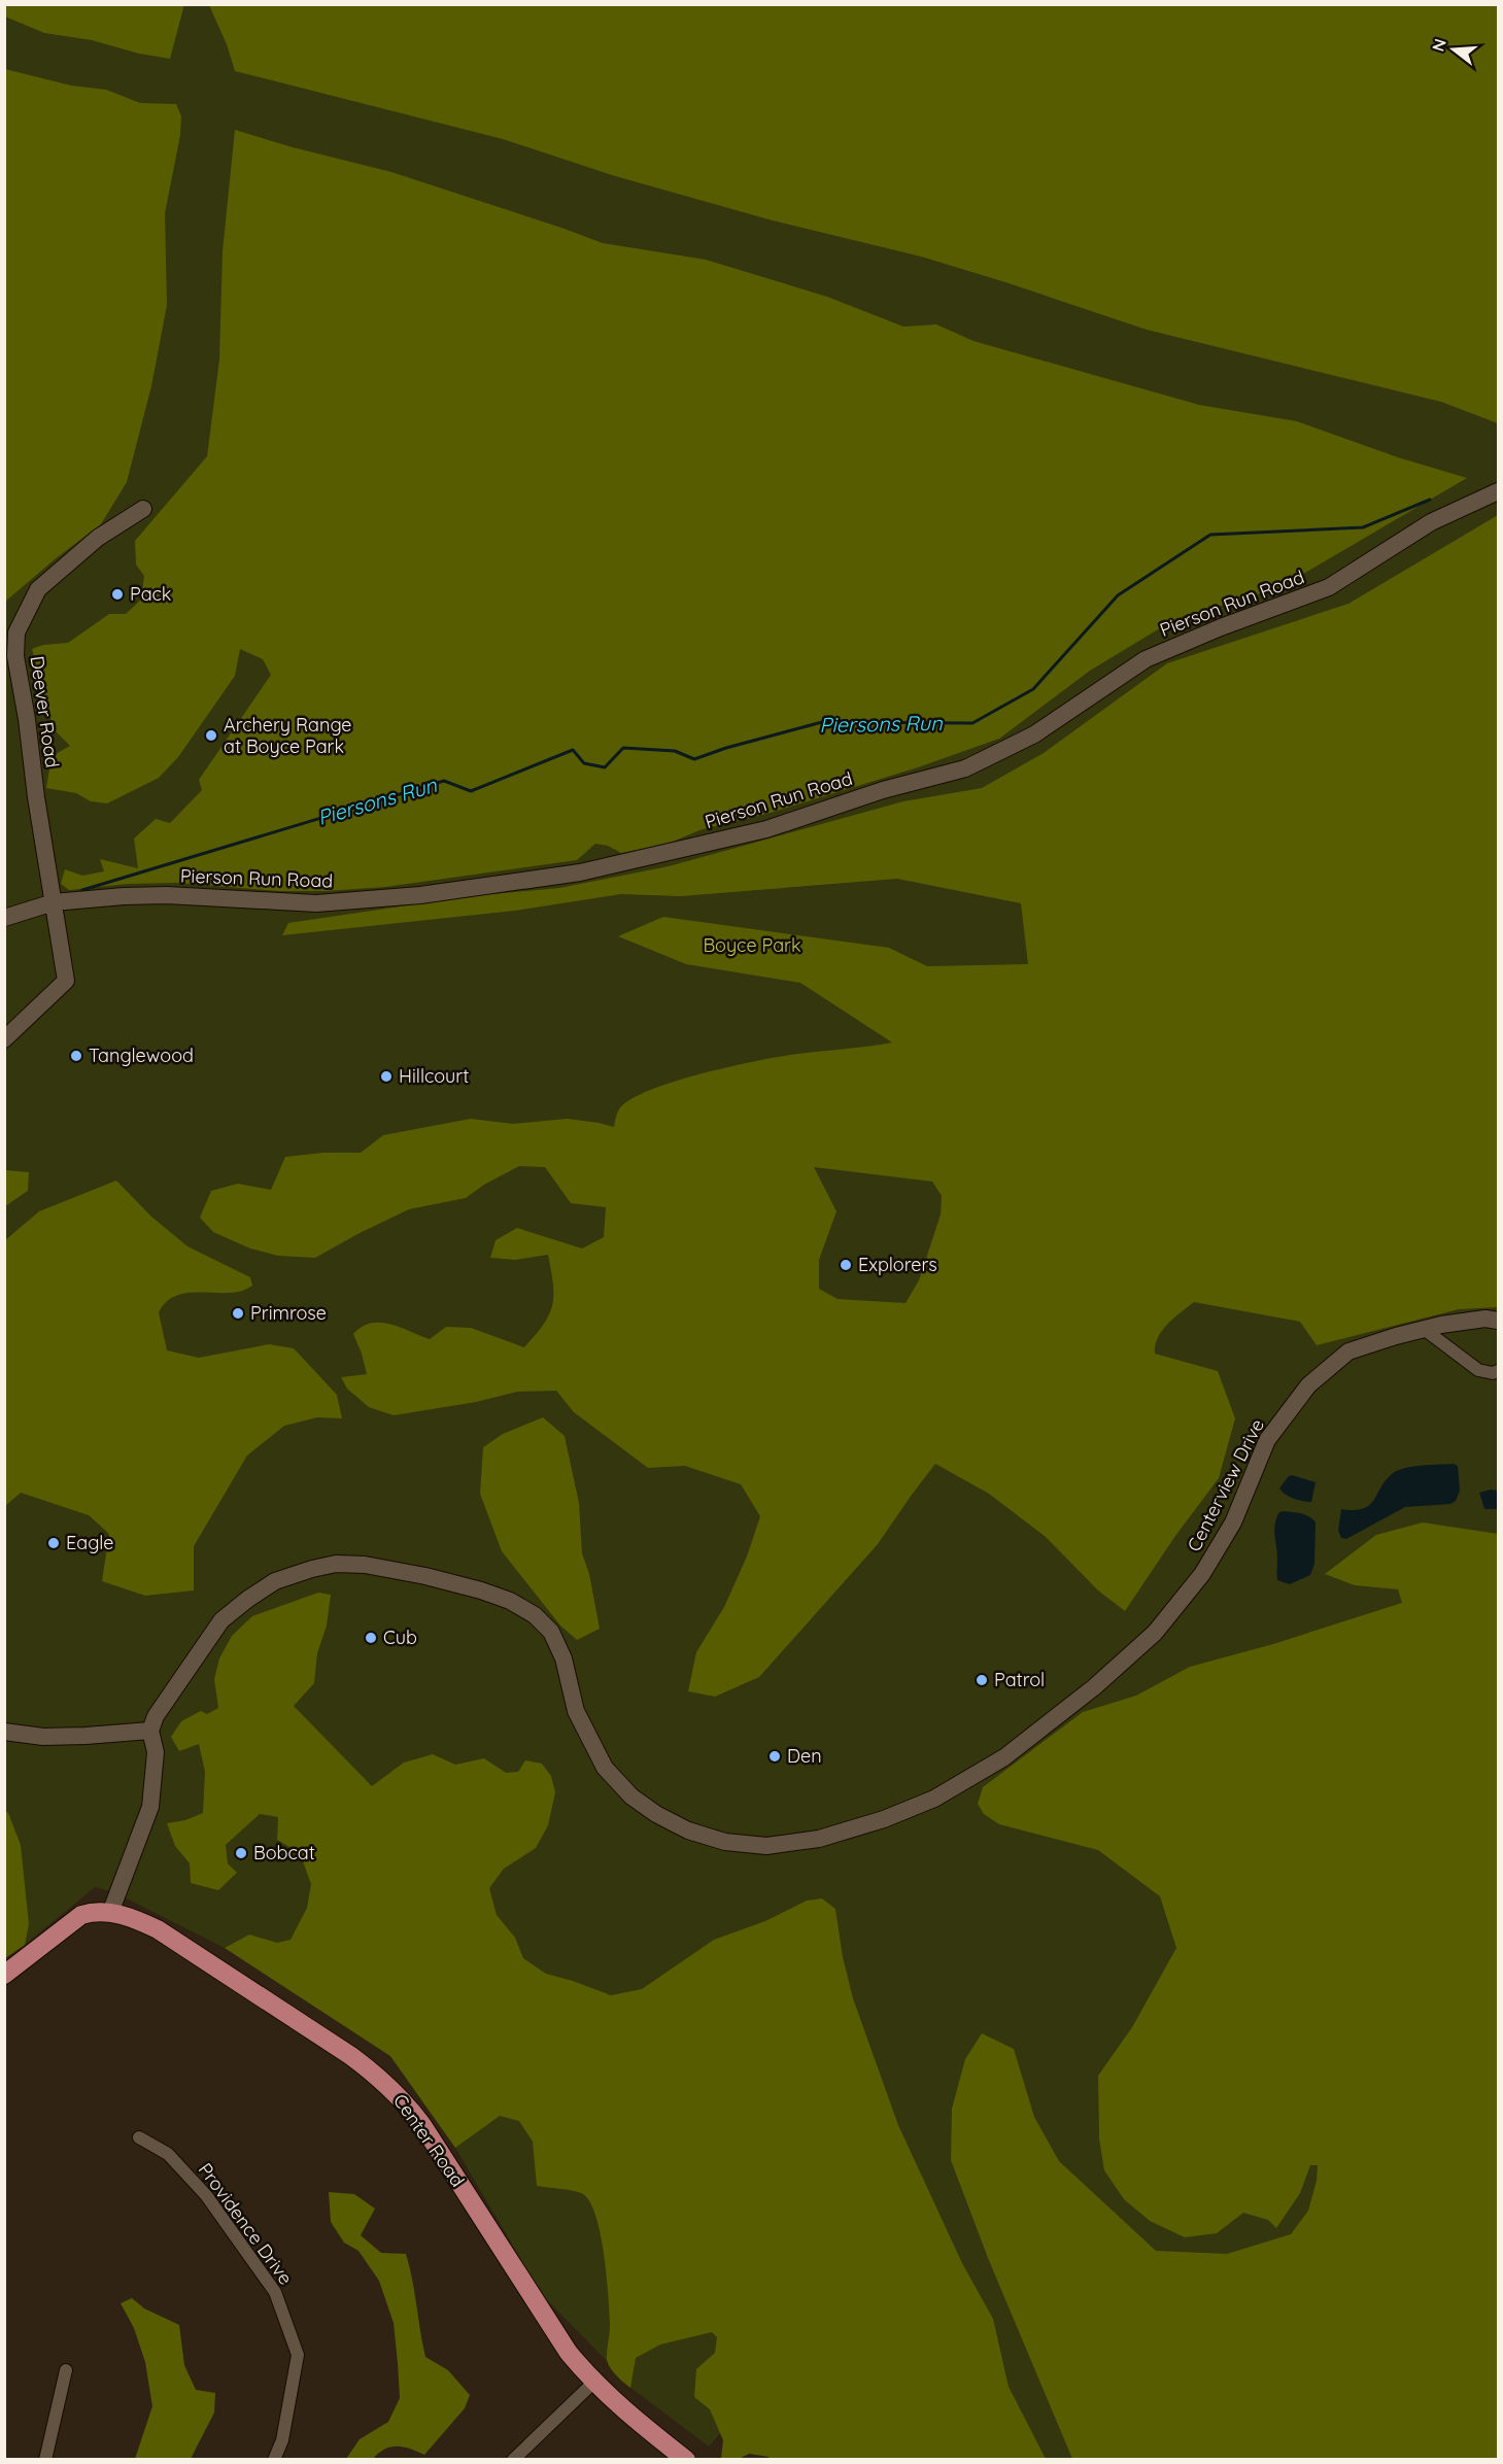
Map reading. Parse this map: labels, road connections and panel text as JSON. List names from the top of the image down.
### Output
{
  "streets": {
    "main road": ["Center Road"],
    "street": [
      "Pierson Run Road",
      "Deever Road",
      "Centerview Drive",
      "Providence Drive"
    ]
  },
  "crossings": [
    ["Pierson Run Road", "Deever Road"]
  ],
  "water": ["Piersons Run"],
  "parks": ["Boyce Park"],
  "places": [
    "Pack",
    "Archery Range at Boyce Park",
    "Tanglewood",
    "Hillcourt",
    "Explorers",
    "Primrose",
    "Eagle",
    "Cub",
    "Patrol",
    "Den",
    "Bobcat"
  ],
  "north": "left"
}
